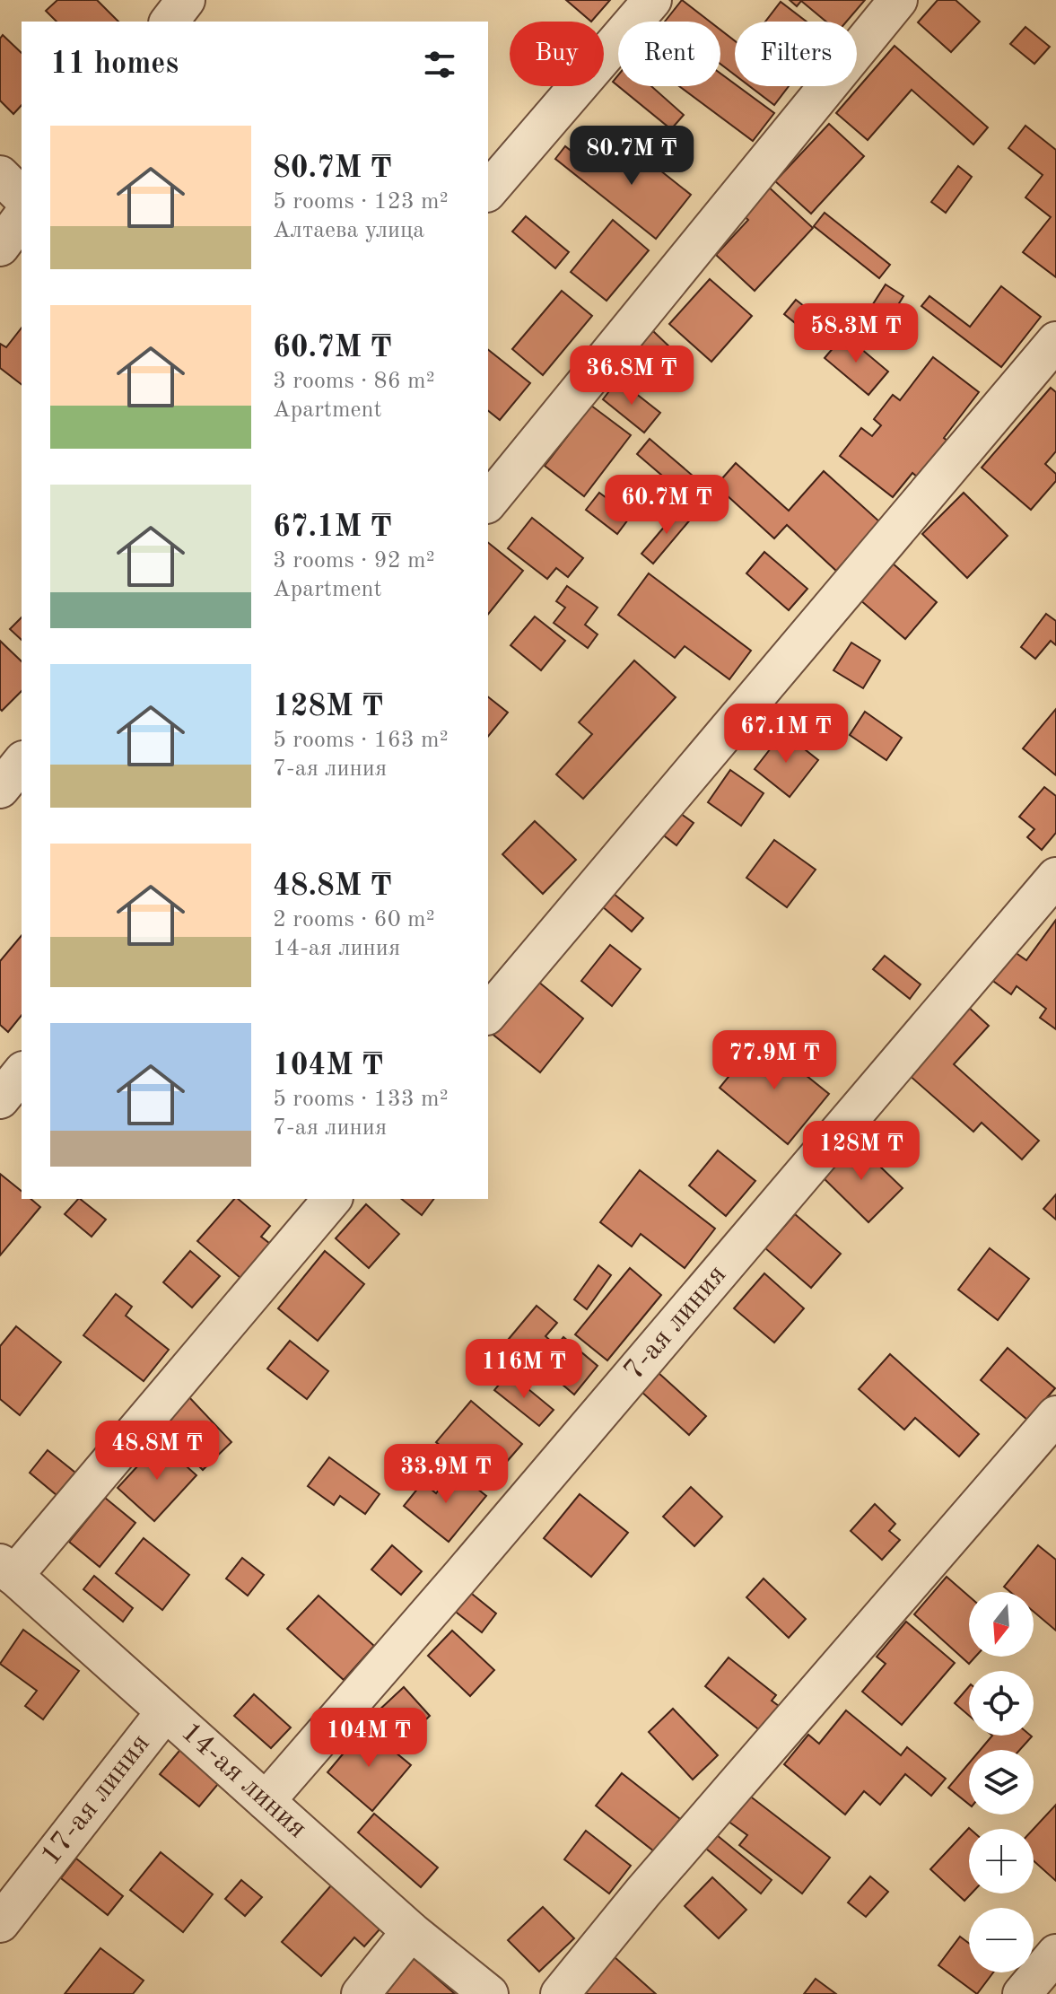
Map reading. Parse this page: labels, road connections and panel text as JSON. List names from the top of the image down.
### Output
{
  "streets": {
    "street": ["7-ая линия", "14-ая линия", "17-ая линия"]
  },
  "crossings": [
    ["7-ая линия", "14-ая линия"],
    ["14-ая линия", "17-ая линия"]
  ],
  "north": "bottom",
  "page": {
    "chip": ["Buy", "Rent", "Filters"],
    "heading": "11 homes",
    "list": [
      {
        "name": "80.7M ₸",
        "note": "5 rooms · 123 m² · Алтаева улица"
      },
      {
        "name": "60.7M ₸",
        "note": "3 rooms · 86 m² · Apartment"
      },
      {
        "name": "67.1M ₸",
        "note": "3 rooms · 92 m² · Apartment"
      },
      {
        "name": "128M ₸",
        "note": "5 rooms · 163 m² · 7-ая линия"
      },
      {
        "name": "48.8M ₸",
        "note": "2 rooms · 60 m² · 14-ая линия"
      },
      {
        "name": "104M ₸",
        "note": "5 rooms · 133 m² · 7-ая линия"
      }
    ],
    "price": [
      "80.7M ₸",
      "58.3M ₸",
      "36.8M ₸",
      "60.7M ₸",
      "67.1M ₸",
      "77.9M ₸",
      "128M ₸",
      "116M ₸",
      "48.8M ₸",
      "33.9M ₸",
      "104M ₸"
    ],
    "map_buttons": ["+", "−"]
  }
}
